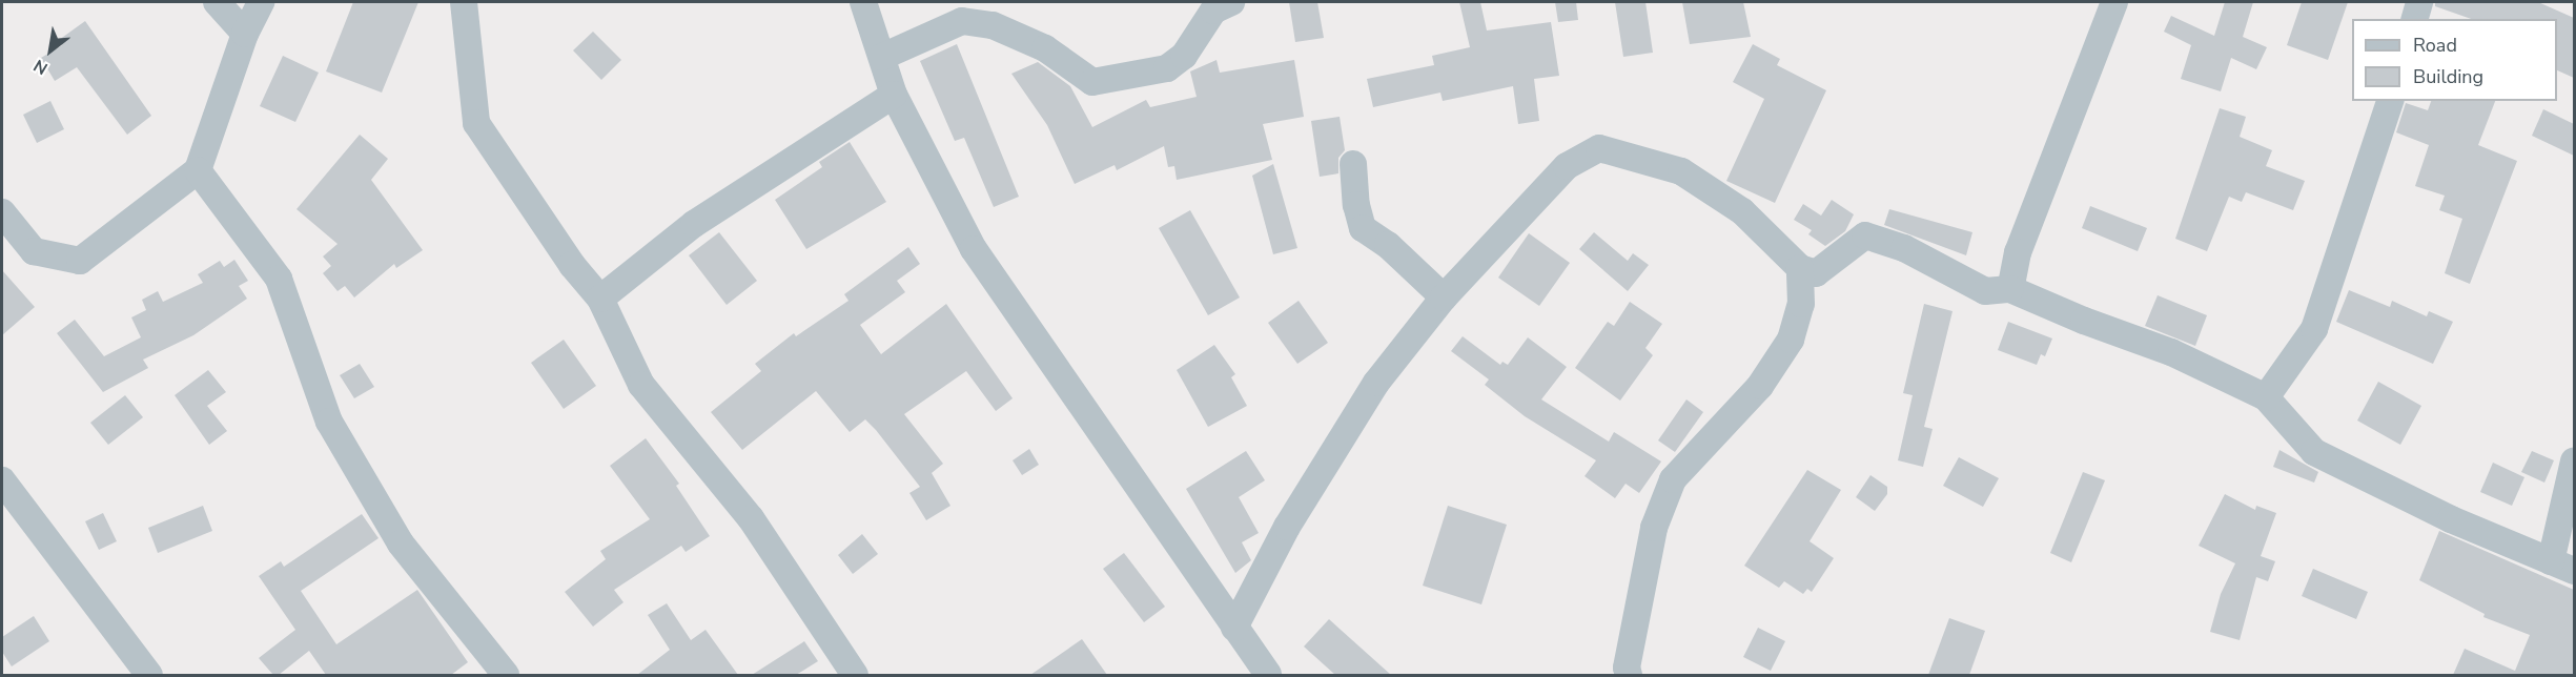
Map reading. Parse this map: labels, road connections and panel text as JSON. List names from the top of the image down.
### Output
{
  "legend": ["Road", "Building"],
  "north": "bottom left"
}
